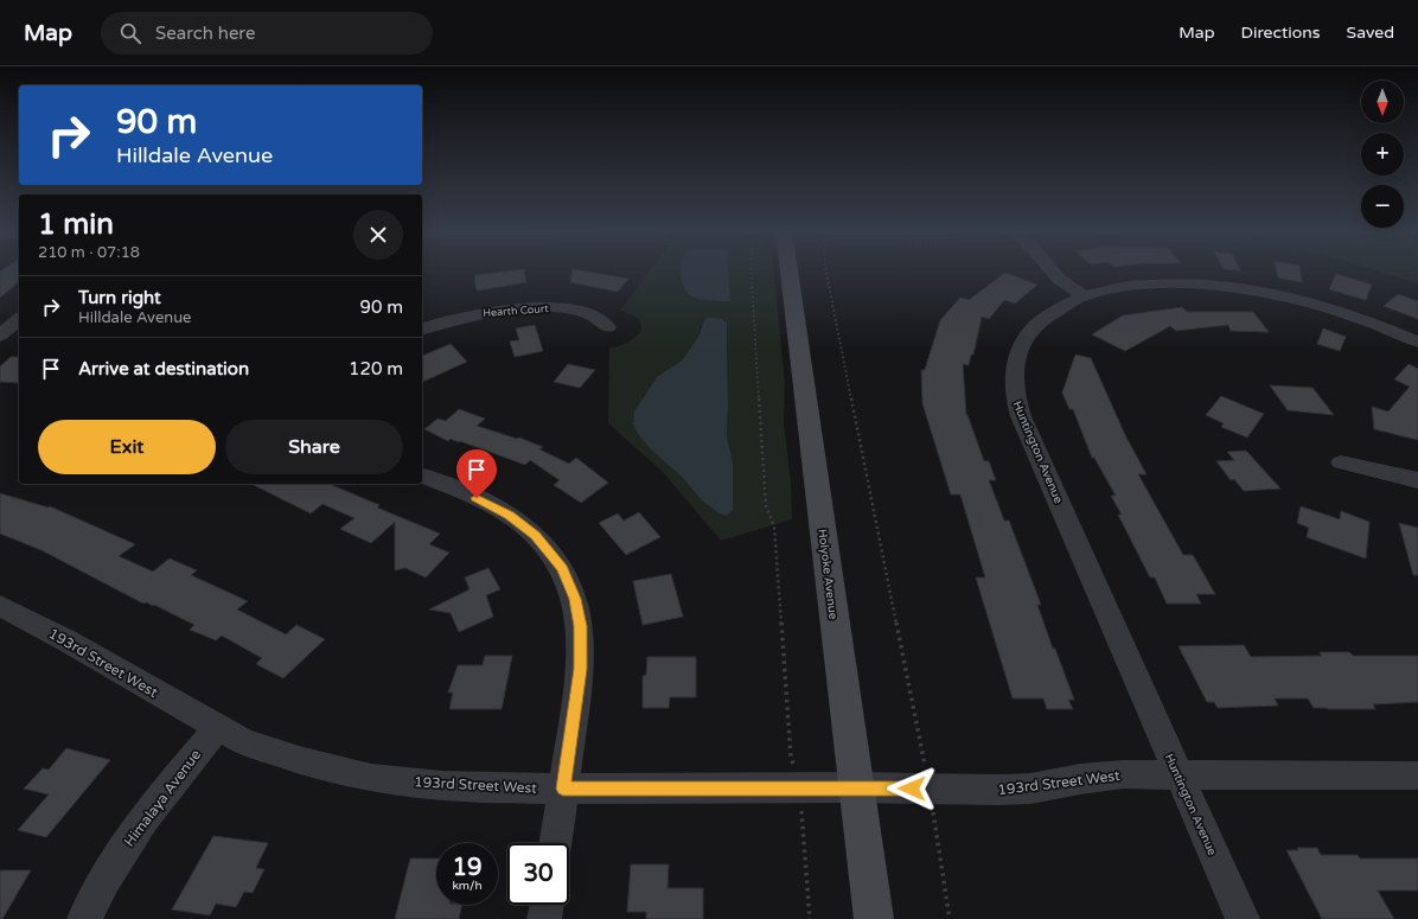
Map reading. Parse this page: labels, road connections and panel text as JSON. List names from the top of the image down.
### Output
{
  "streets": {
    "street": [
      "Hearth Court",
      "Huntington Avenue",
      "Holyoke Avenue",
      "193rd Street West",
      "Himalaya Avenue"
    ]
  },
  "crossings": [
    ["Huntington Avenue", "193rd Street West"],
    ["Holyoke Avenue", "193rd Street West"],
    ["193rd Street West", "Himalaya Avenue"]
  ],
  "north": "bottom",
  "page": {
    "header": "Map",
    "search": "Search here",
    "nav": ["Map", "Directions", "Saved"],
    "map_buttons": ["+", "−"],
    "turn": ["90 m", "Hilldale Avenue"],
    "heading": ["1 min", "210 m · 07:18"],
    "list": [
      {
        "name": "Turn right",
        "note": "Hilldale Avenue",
        "value": "90 m"
      },
      {
        "name": "Arrive at destination",
        "value": "120 m"
      }
    ],
    "buttons": ["Exit", "Share"],
    "speed": "19 km/h",
    "limit": "30"
  }
}
